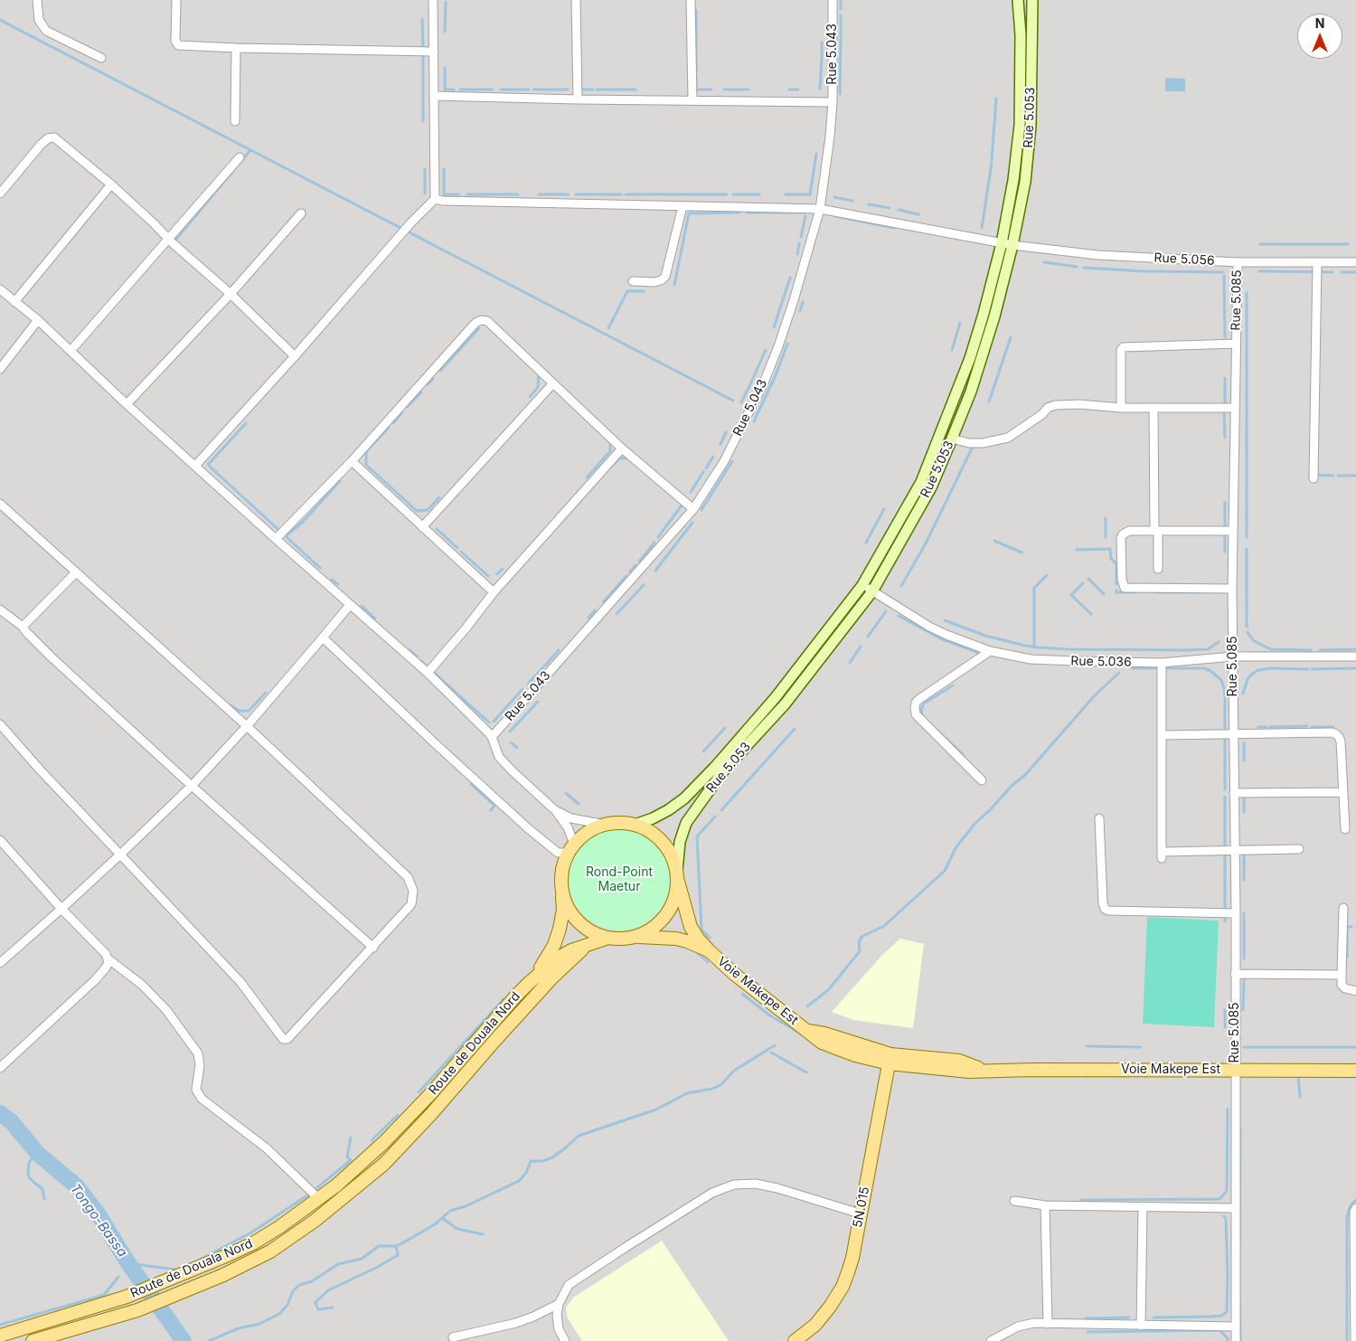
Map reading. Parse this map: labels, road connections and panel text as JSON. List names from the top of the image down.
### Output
{
  "streets": {
    "main road": [
      "Rue 5.053",
      "Voie Makepe Est",
      "Route de Douala Nord",
      "5N.015"
    ],
    "street": [
      "Rue 5.043",
      "Rue 5.056",
      "Rue 5.085",
      "Rue 5.036"
    ]
  },
  "crossings": [
    ["Rue 5.043", "Rue 5.056"],
    ["Rue 5.053", "Rue 5.056"],
    ["Rue 5.053", "Rue 5.036"],
    ["Rue 5.056", "Rue 5.085"],
    ["Rue 5.085", "Rue 5.036"],
    ["Rue 5.085", "Voie Makepe Est"],
    ["Voie Makepe Est", "5N.015"]
  ],
  "water": ["Tongo-Bassa"],
  "parks": ["Rond-Point Maetur"],
  "north": "top"
}
